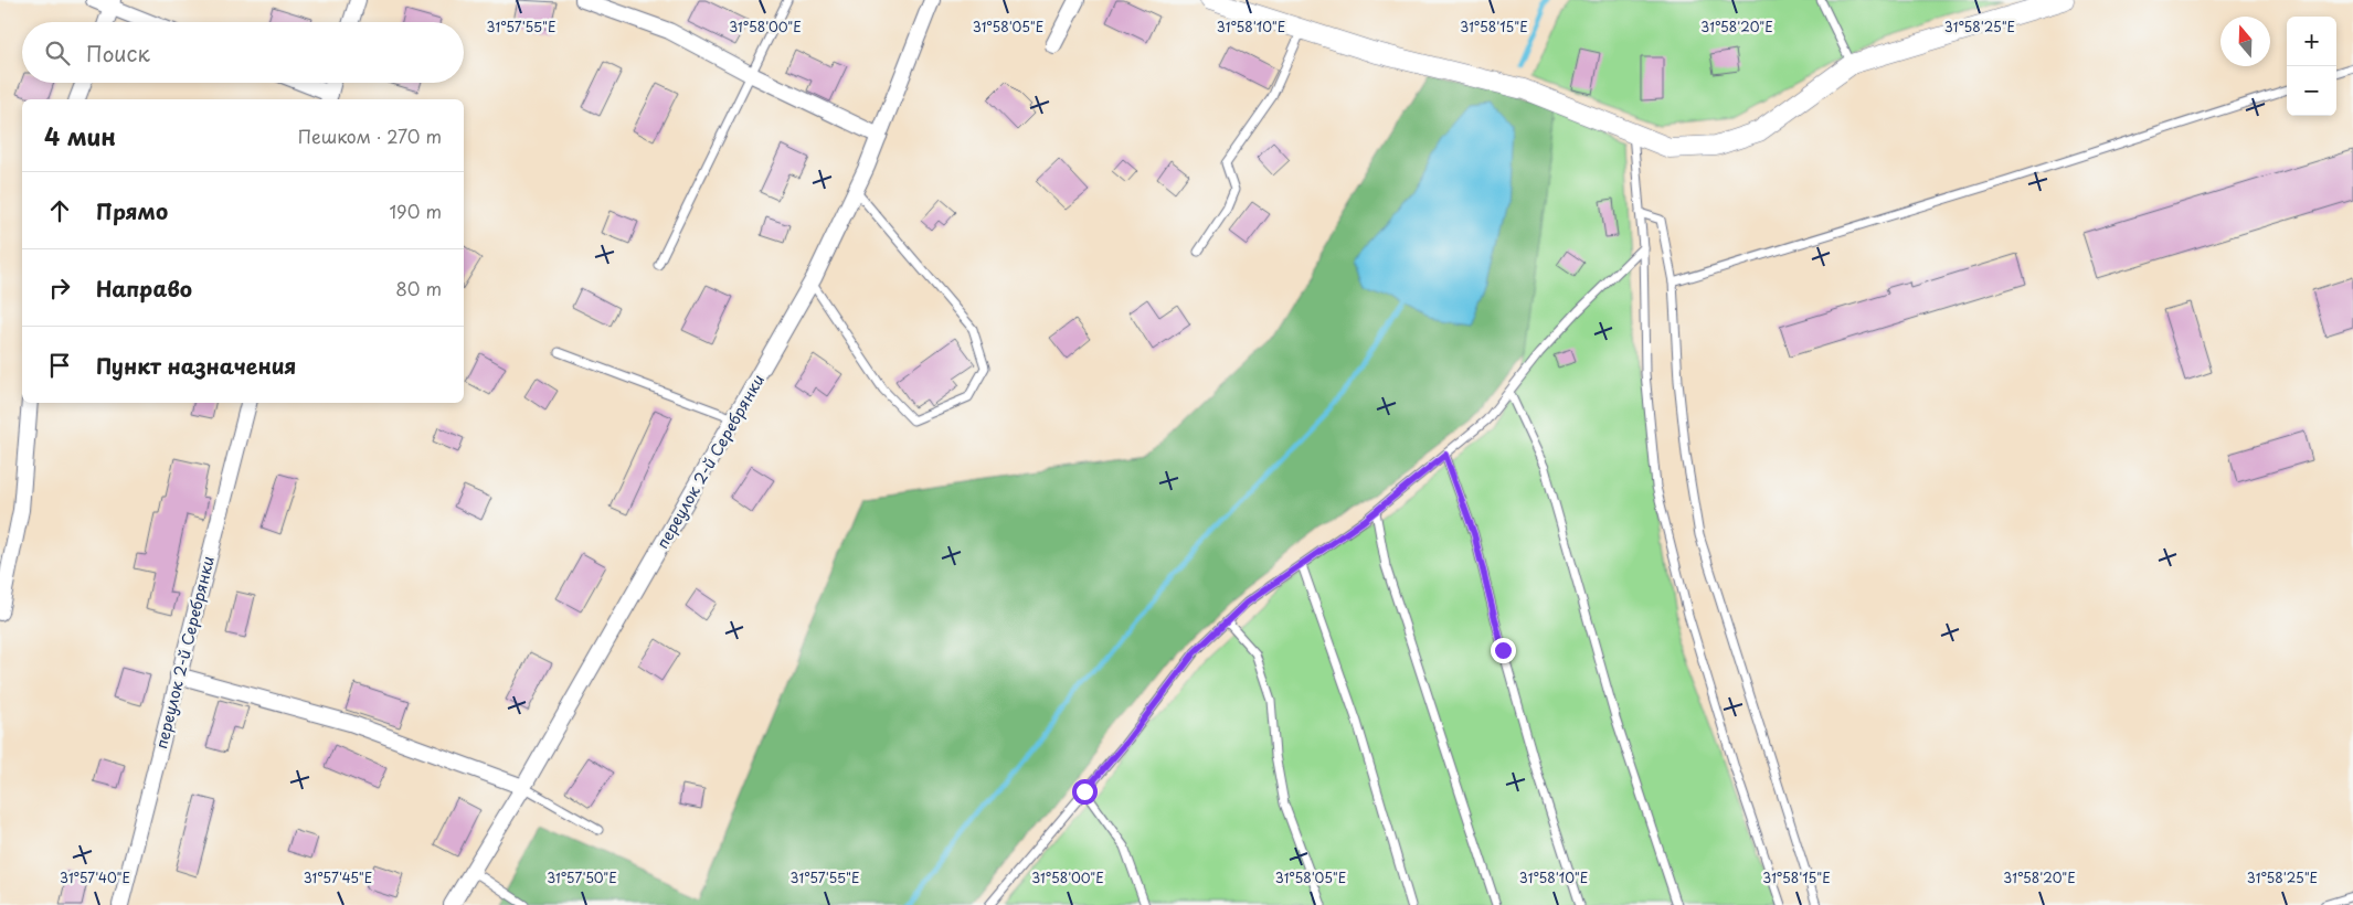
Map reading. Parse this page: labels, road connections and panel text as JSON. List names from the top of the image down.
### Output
{
  "streets": {
    "street": ["переулок 2-й Серебрянки"]
  },
  "north": "top",
  "page": {
    "map_buttons": ["+", "−"],
    "search": "Поиск",
    "heading": ["4 мин", "Пешком · 270 m"],
    "list": [
      ["Прямо", "190 m"],
      ["Направо", "80 m"],
      "Пункт назначения"
    ]
  },
  "coordinates": [
    "31°57'55\"E",
    "31°58'00\"E",
    "31°58'05\"E",
    "31°58'10\"E",
    "31°58'15\"E",
    "31°58'20\"E",
    "31°58'25\"E",
    "31°57'40\"E",
    "31°57'45\"E",
    "31°57'50\"E"
  ]
}
